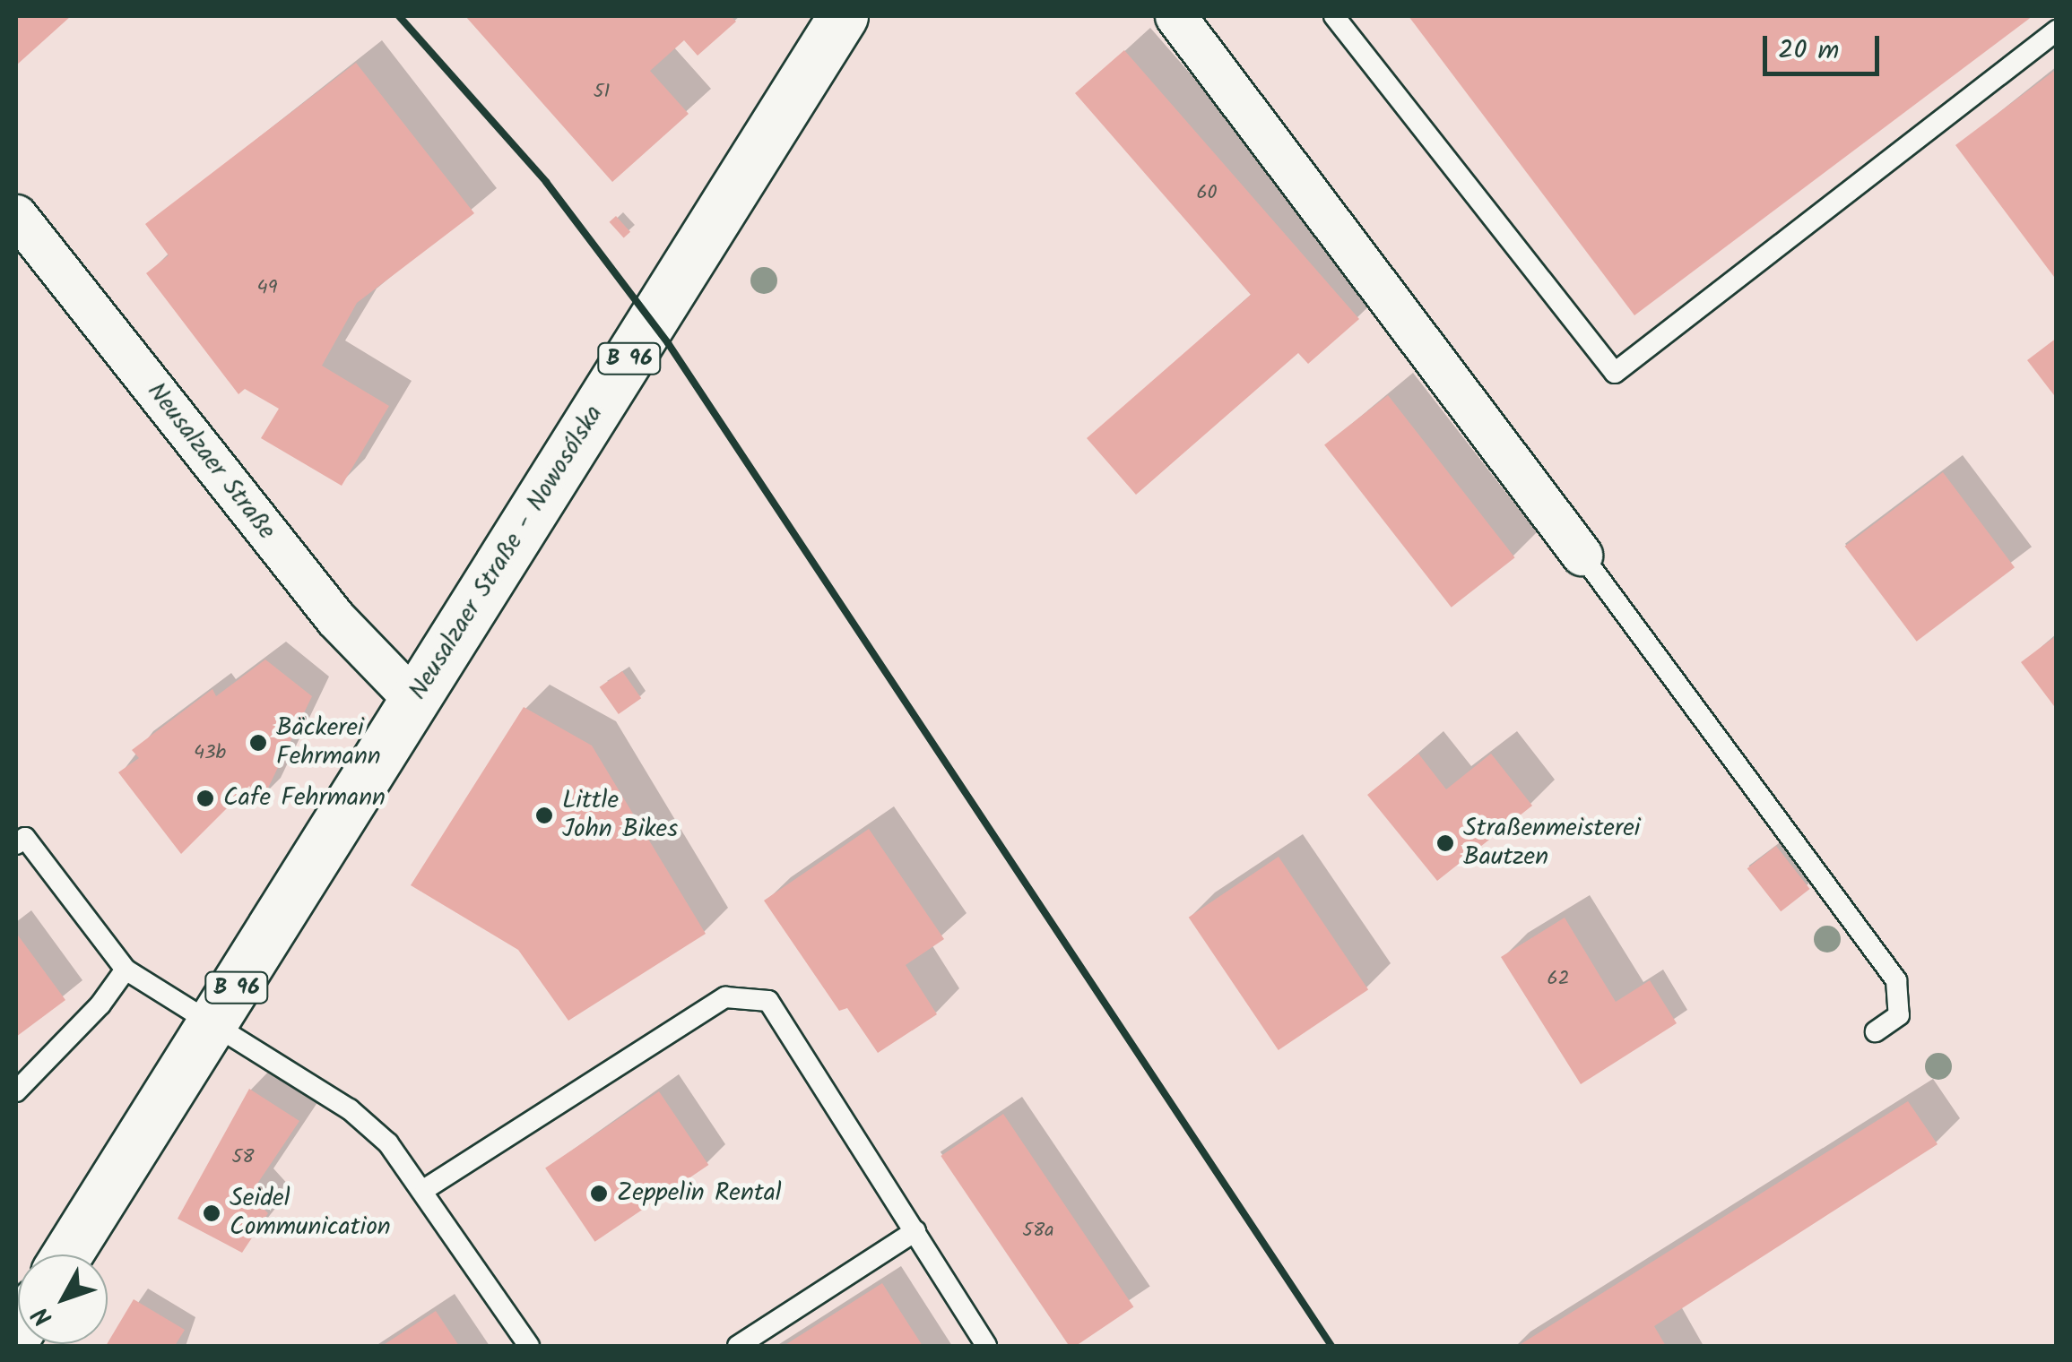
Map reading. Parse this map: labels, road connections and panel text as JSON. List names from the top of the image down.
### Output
{
  "streets": {
    "main road": ["B 96", "Neusalzaer Straße - Nowosólska"],
    "street": ["Neusalzaer Straße"]
  },
  "crossings": [
    ["Neusalzaer Straße", "Neusalzaer Straße - Nowosólska"]
  ],
  "places": [
    "Bäckerei Fehrmann",
    "Cafe Fehrmann",
    "Little John Bikes",
    "Straßenmeisterei Bautzen",
    "Zeppelin Rental",
    "Seidel Communication"
  ],
  "house_numbers": [
    "51",
    "60",
    "49",
    "43b",
    "62",
    "58",
    "58a"
  ],
  "scale_bar": "20 m",
  "north": "bottom left"
}
